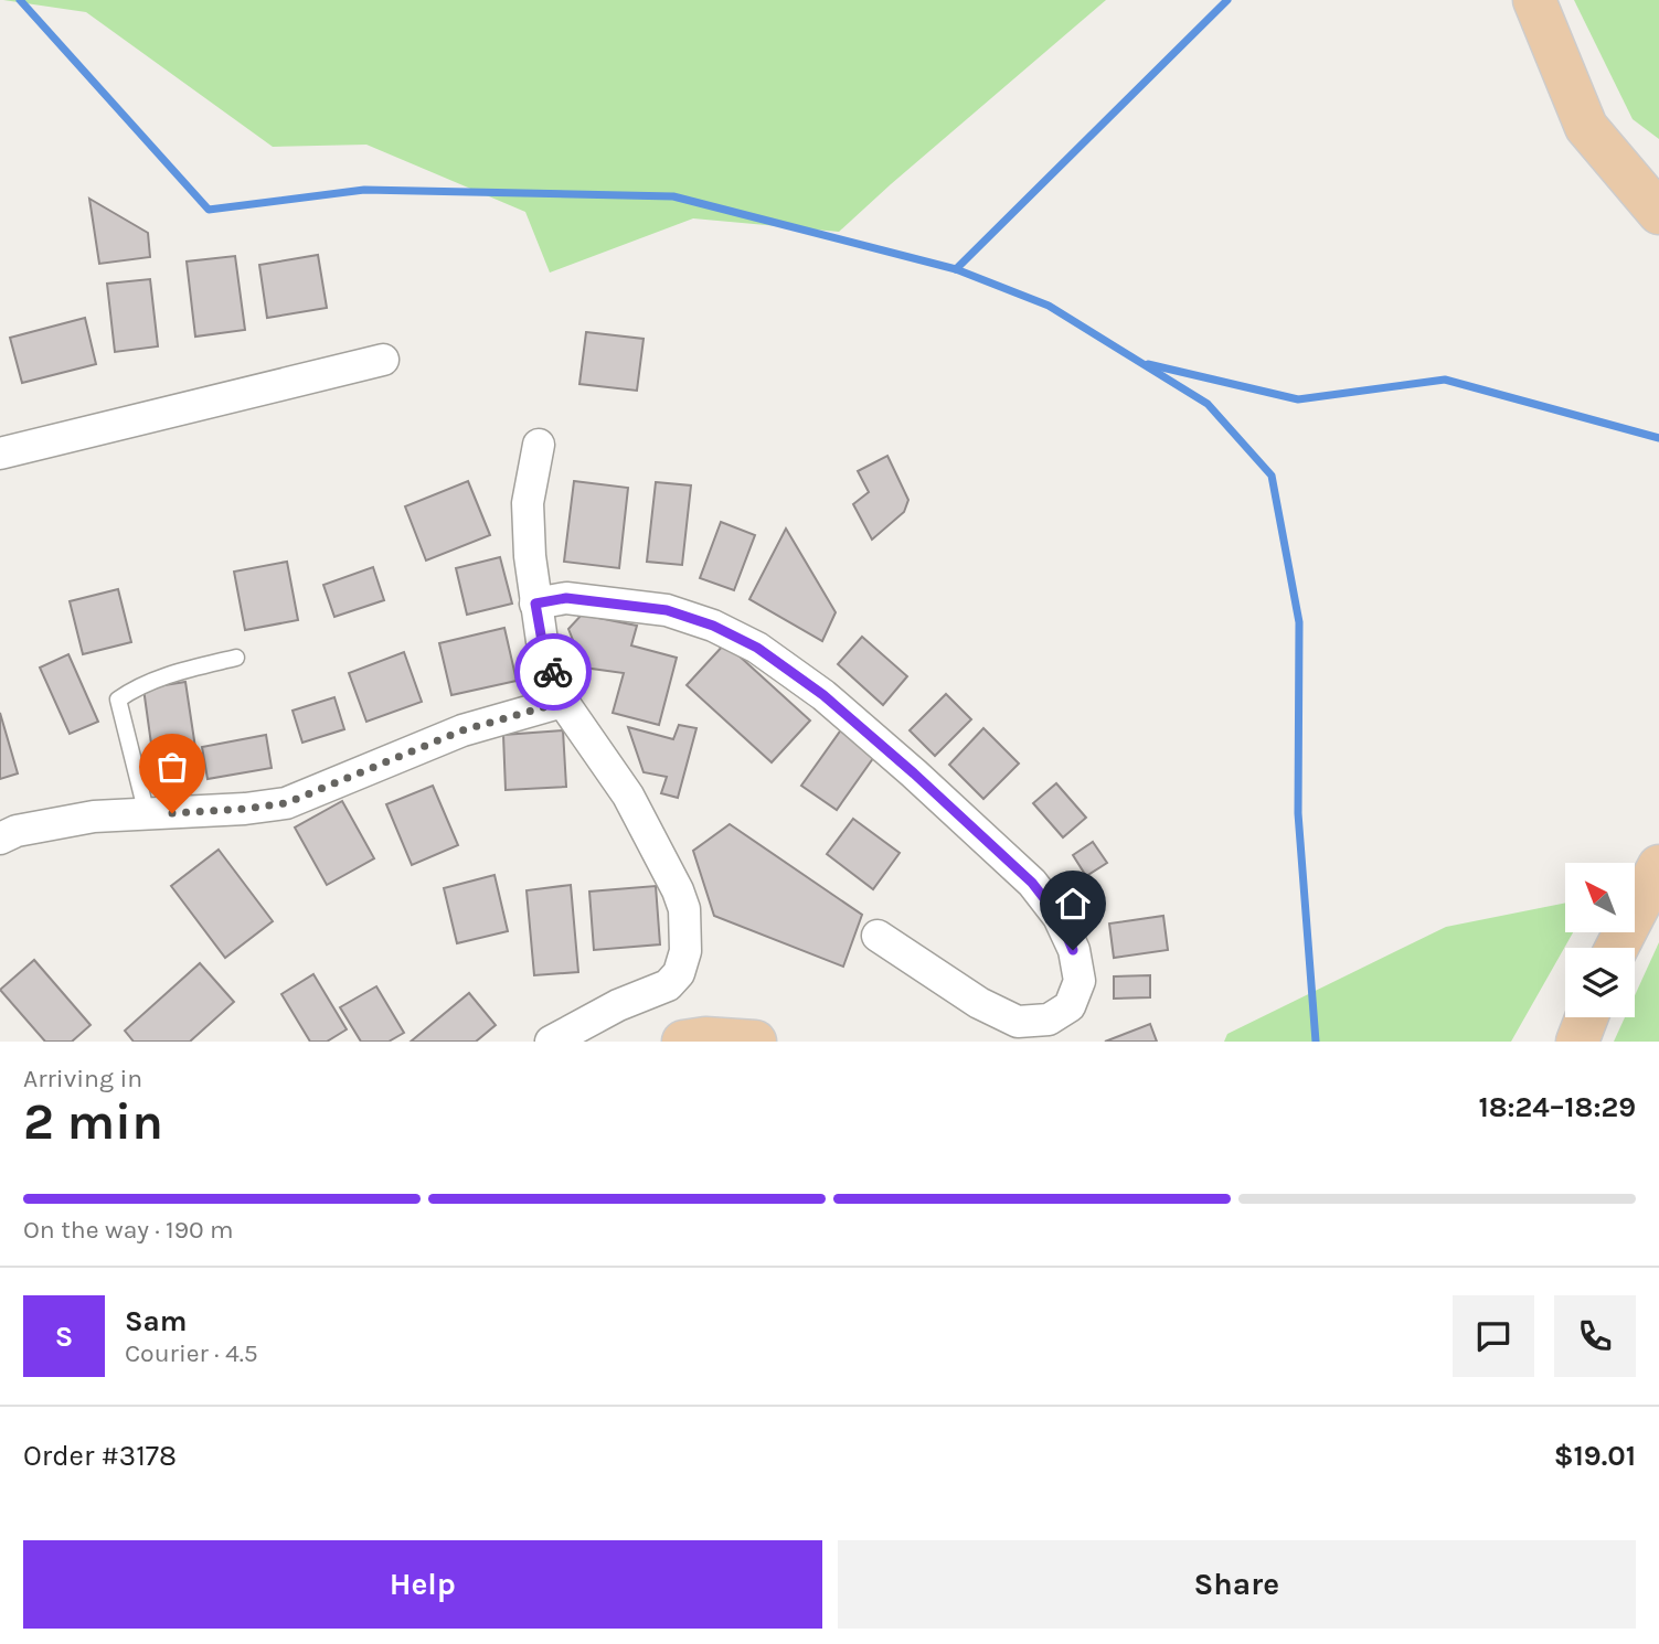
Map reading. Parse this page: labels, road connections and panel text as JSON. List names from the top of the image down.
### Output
{
  "north": "top left",
  "page": {
    "heading": ["2 min", "Arriving in", "18:24–18:29"],
    "panel": [
      "Sam",
      "Courier · 4.5",
      "Order #3178",
      "$19.01"
    ],
    "bar": "On the way · 190 m",
    "round": "S",
    "buttons": ["Help", "Share"]
  }
}
